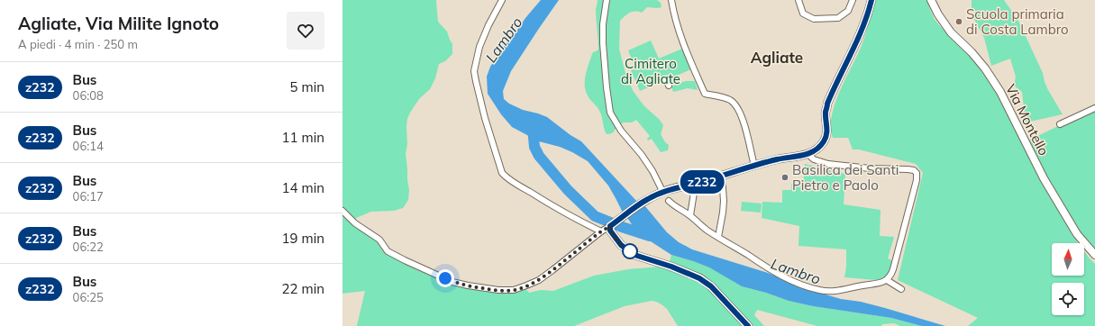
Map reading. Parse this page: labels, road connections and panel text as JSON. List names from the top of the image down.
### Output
{
  "streets": {
    "street": ["Via Montello"]
  },
  "districts": ["Agliate"],
  "water": ["Lambro"],
  "parks": ["Cimitero di Agliate"],
  "places": ["Scuola primaria di Costa Lambro", "Basilica dei Santi Pietro e Paolo"],
  "lines": ["bus line z232"],
  "north": "top",
  "page": {
    "heading": ["Agliate, Via Milite Ignoto", "A piedi · 4 min · 250 m"],
    "on_map": "z232",
    "list": [
      {
        "mark": "z232",
        "name": "Bus",
        "note": "06:08",
        "value": "5 min"
      },
      {
        "mark": "z232",
        "name": "Bus",
        "note": "06:14",
        "value": "11 min"
      },
      {
        "mark": "z232",
        "name": "Bus",
        "note": "06:17",
        "value": "14 min"
      },
      {
        "mark": "z232",
        "name": "Bus",
        "note": "06:22",
        "value": "19 min"
      },
      {
        "mark": "z232",
        "name": "Bus",
        "note": "06:25",
        "value": "22 min"
      }
    ]
  }
}
